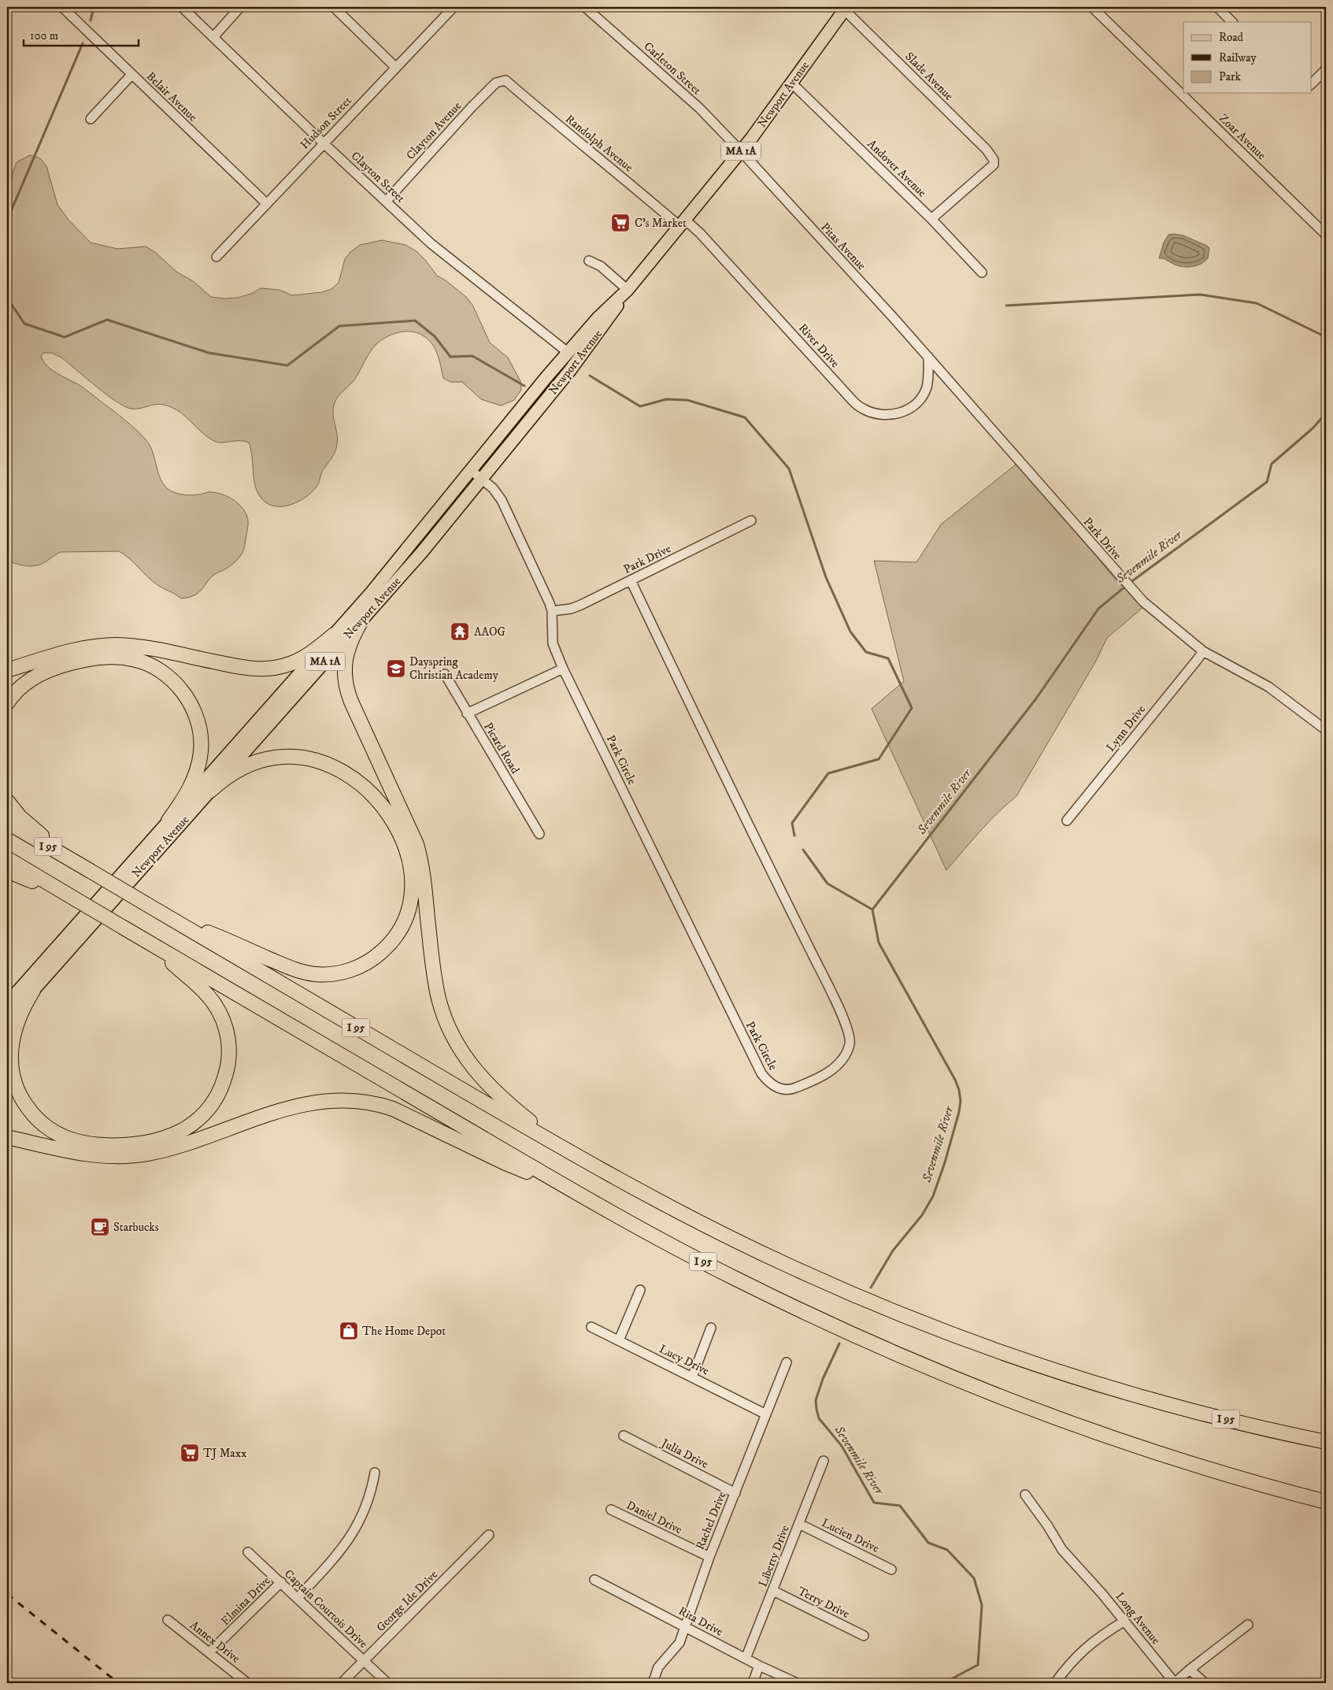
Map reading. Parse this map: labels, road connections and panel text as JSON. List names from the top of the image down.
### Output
{
  "streets": {
    "highway": ["I 95"],
    "main road": ["Newport Avenue", "MA 1A"],
    "street": [
      "Carleton Street",
      "Slade Avenue",
      "Belair Avenue",
      "Hudson Street",
      "Clayton Avenue",
      "Zoar Avenue",
      "Randolph Avenue",
      "Andover Avenue",
      "Clayton Street",
      "Pitas Avenue",
      "River Drive",
      "Park Drive",
      "Lynn Drive",
      "Picard Road",
      "Park Circle",
      "Lucy Drive",
      "Julia Drive",
      "Daniel Drive",
      "Rachel Drive",
      "Lucien Drive",
      "Liberty Drive",
      "Elmina Drive",
      "George Ide Drive",
      "Terry Drive",
      "Captain Courtois Drive",
      "Long Avenue",
      "Rita Drive",
      "Annex Drive"
    ]
  },
  "crossings": [
    ["Carleton Street", "Newport Avenue"],
    ["Carleton Street", "Pitas Avenue"],
    ["Slade Avenue", "Newport Avenue"],
    ["Slade Avenue", "Andover Avenue"],
    ["Newport Avenue", "Randolph Avenue"],
    ["Newport Avenue", "Andover Avenue"],
    ["Newport Avenue", "Clayton Street"],
    ["Newport Avenue", "Pitas Avenue"],
    ["Newport Avenue", "River Drive"],
    ["Newport Avenue", "Park Circle"],
    ["Belair Avenue", "Hudson Street"],
    ["Hudson Street", "Clayton Street"],
    ["Clayton Avenue", "Randolph Avenue"],
    ["Clayton Avenue", "Clayton Street"],
    ["Randolph Avenue", "River Drive"],
    ["Pitas Avenue", "River Drive"],
    ["Pitas Avenue", "Park Drive"],
    ["River Drive", "Park Drive"],
    ["Park Drive", "Lynn Drive"],
    ["Park Drive", "Park Circle"],
    ["Lucy Drive", "Rachel Drive"],
    ["Julia Drive", "Rachel Drive"],
    ["Daniel Drive", "Rachel Drive"],
    ["Rachel Drive", "Rita Drive"],
    ["Lucien Drive", "Liberty Drive"],
    ["Liberty Drive", "Terry Drive"],
    ["Liberty Drive", "Rita Drive"],
    ["Elmina Drive", "Captain Courtois Drive"],
    ["Elmina Drive", "Annex Drive"],
    ["George Ide Drive", "Captain Courtois Drive"]
  ],
  "water": ["Sevenmile River"],
  "places": {
    "supermarket": ["C's Market", "TJ Maxx"],
    "temple": ["AAOG"],
    "school or university": ["Dayspring Christian Academy"],
    "cafe": ["Starbucks"],
    "shop": ["The Home Depot"]
  },
  "legend": ["Road", "Railway", "Park"],
  "scale_bar": "100 m"
}
